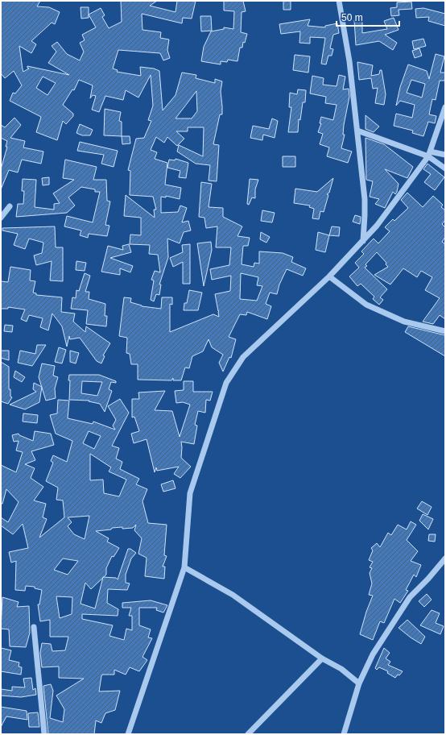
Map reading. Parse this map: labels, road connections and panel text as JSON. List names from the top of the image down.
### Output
{
  "scale_bar": "50 m"
}
